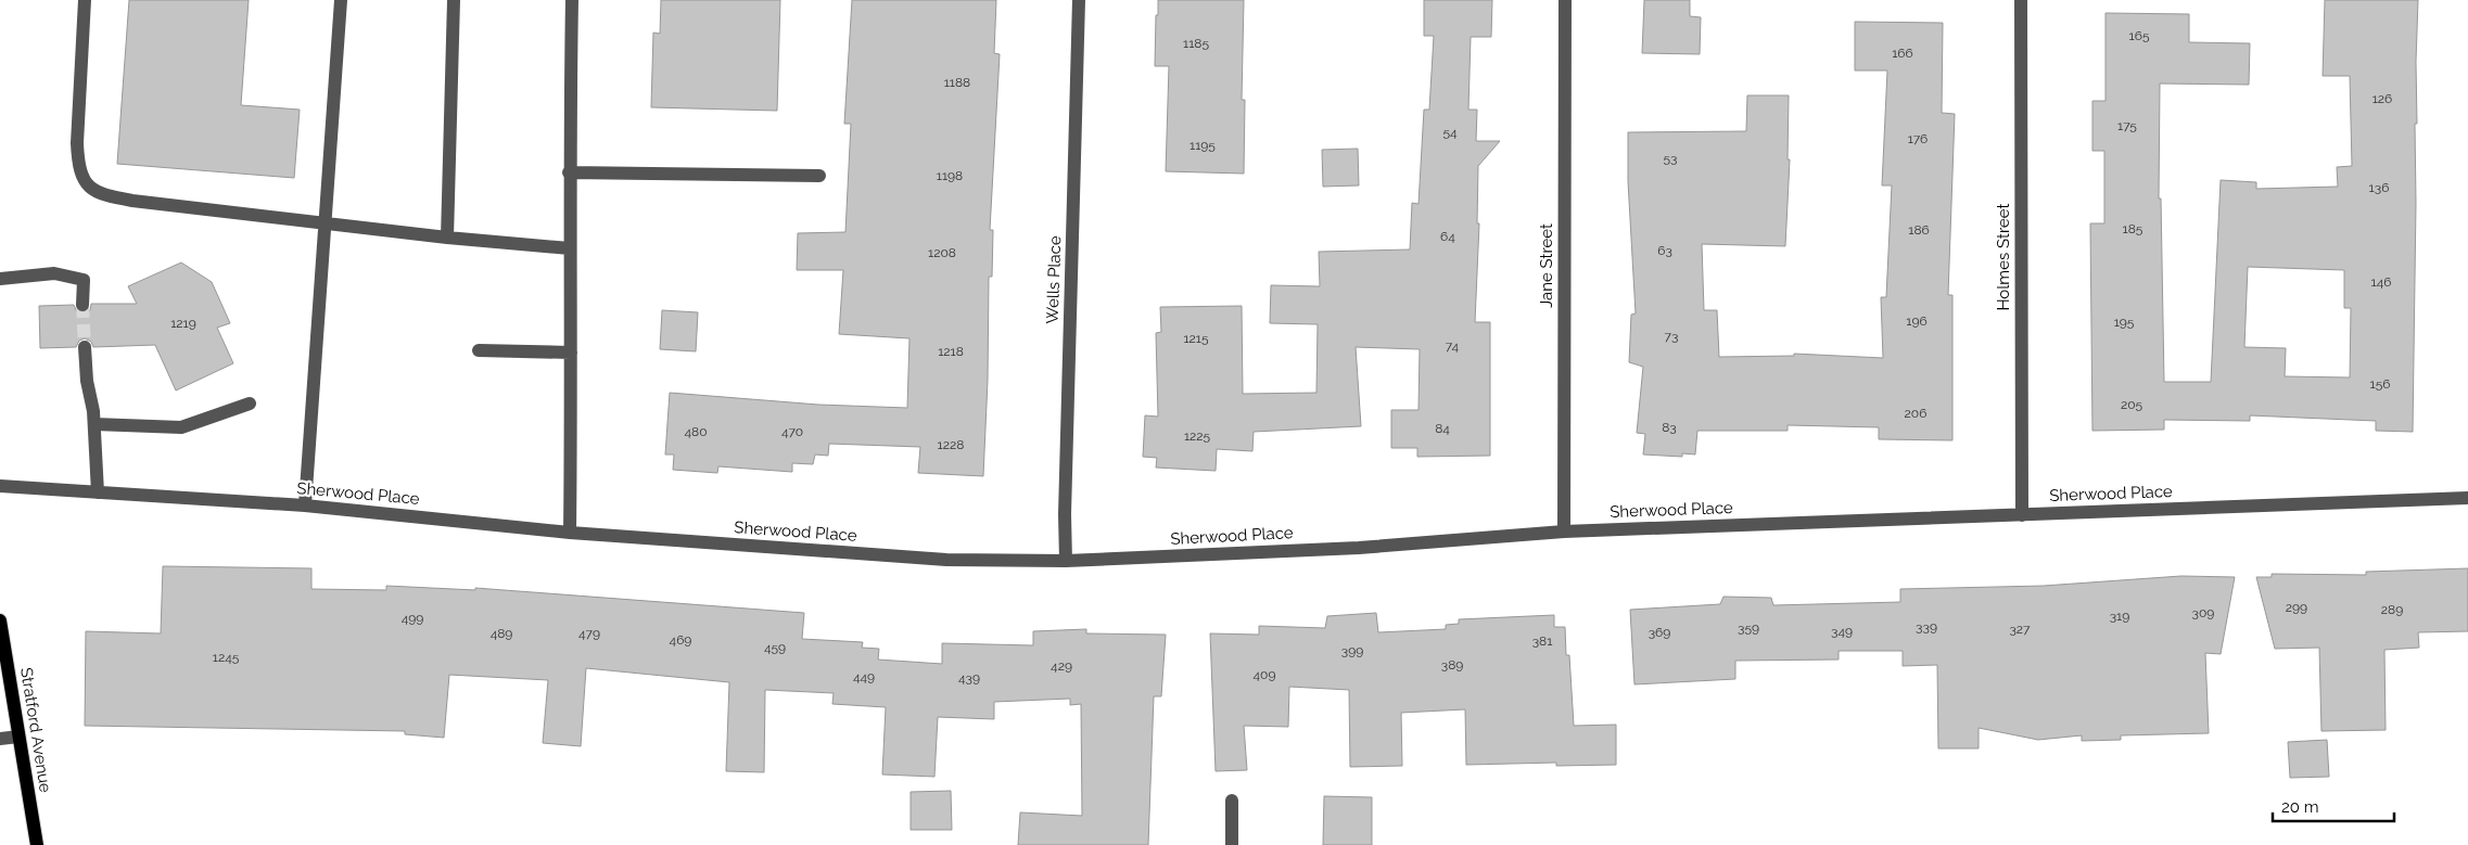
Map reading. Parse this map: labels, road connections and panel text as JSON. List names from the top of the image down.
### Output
{
  "streets": {
    "main road": ["Stratford Avenue"],
    "street": [
      "Holmes Street",
      "Jane Street",
      "Wells Place",
      "Sherwood Place"
    ]
  },
  "crossings": [
    ["Holmes Street", "Sherwood Place"],
    ["Jane Street", "Sherwood Place"],
    ["Wells Place", "Sherwood Place"]
  ],
  "house_numbers": [
    "165",
    "1185",
    "166",
    "1188",
    "126",
    "175",
    "54",
    "176",
    "1195",
    "53",
    "1198",
    "136",
    "185",
    "186",
    "64",
    "63",
    "1208",
    "146",
    "196",
    "195",
    "1219",
    "73",
    "1215",
    "74",
    "1218",
    "156",
    "205",
    "206",
    "83",
    "84",
    "480",
    "470",
    "1225",
    "1228",
    "299",
    "289",
    "309",
    "319",
    "499",
    "339",
    "359",
    "327",
    "349",
    "369",
    "489",
    "479",
    "469",
    "381",
    "459",
    "399",
    "1245",
    "389",
    "429",
    "409",
    "449",
    "439"
  ],
  "scale_bar": "20 m"
}
